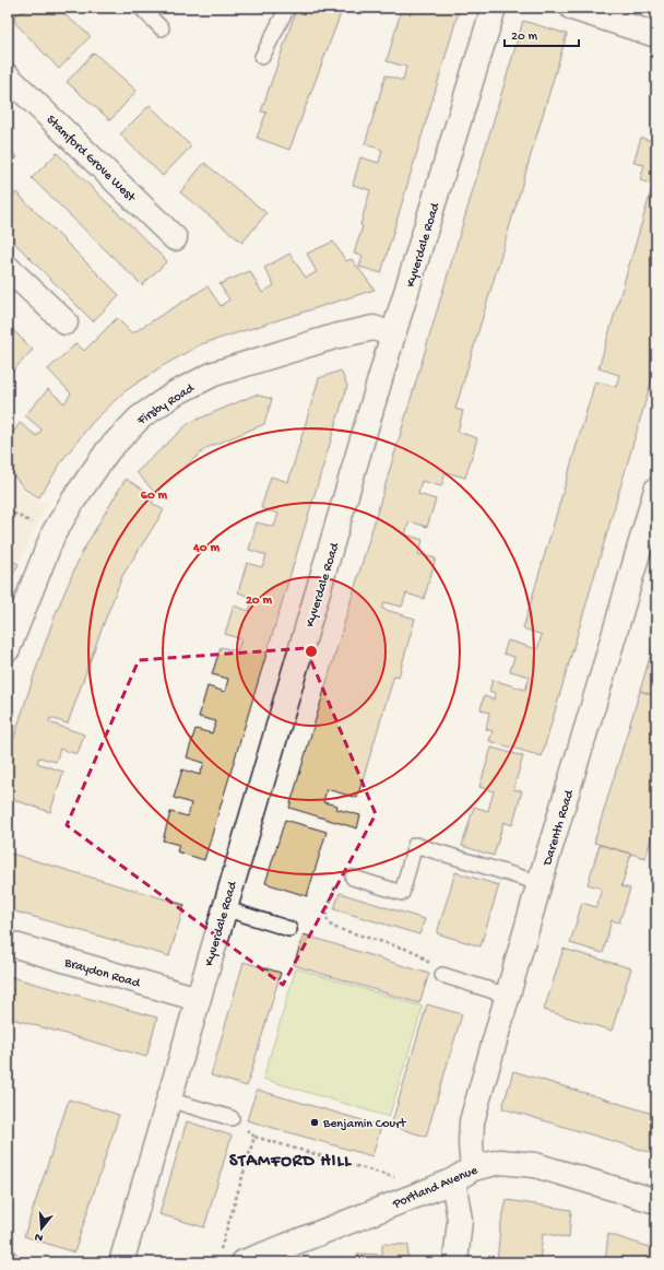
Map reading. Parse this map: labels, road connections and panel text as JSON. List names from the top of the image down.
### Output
{
  "streets": {
    "street": [
      "Stamford Grove West",
      "Kyverdale Road",
      "Firsby Road",
      "Darenth Road",
      "Braydon Road",
      "Portland Avenue"
    ]
  },
  "crossings": [
    ["Kyverdale Road", "Firsby Road"],
    ["Kyverdale Road", "Braydon Road"],
    ["Darenth Road", "Portland Avenue"]
  ],
  "districts": ["STAMFORD HILL"],
  "places": ["Benjamin Court"],
  "scale_bar": "20 m",
  "north": "bottom",
  "rings": ["60 m", "40 m", "20 m"]
}
